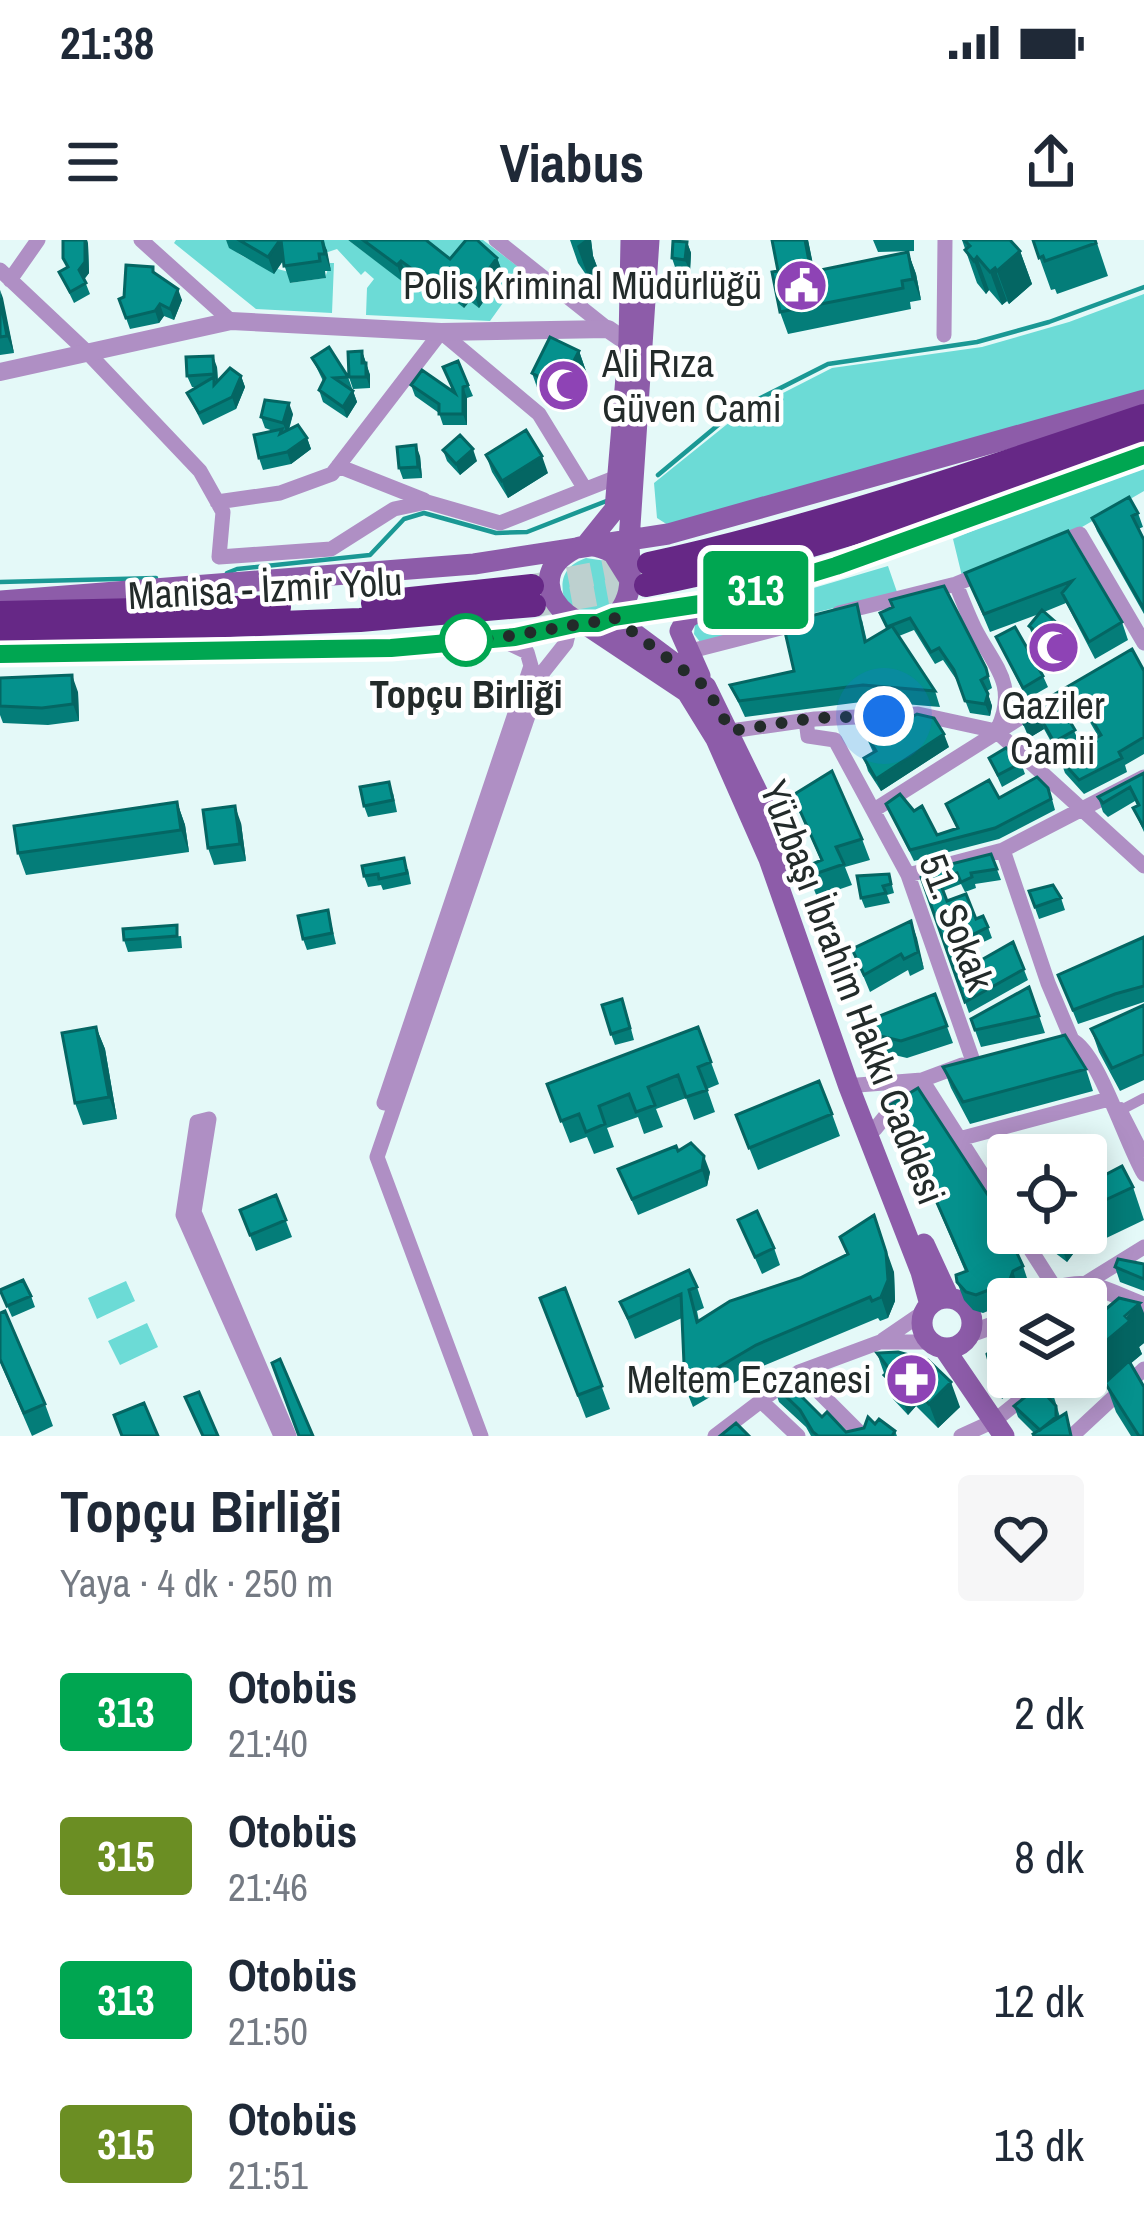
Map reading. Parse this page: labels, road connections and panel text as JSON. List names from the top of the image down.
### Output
{
  "streets": {
    "highway": ["Manisa - İzmir Yolu"],
    "main road": ["Yüzbaşı İbrahim Hakkı Caddesi"],
    "street": ["51. Sokak"]
  },
  "places": {
    "public building": ["Polis Kriminal Müdürlüğü"],
    "mosque": ["Ali Rıza Güven Cami", "Gaziler Camii"],
    "other": ["Topçu Birliği"],
    "pharmacy": ["Meltem Eczanesi"]
  },
  "lines": ["bus line 313"],
  "page": {
    "status": "21:38",
    "header": "Viabus",
    "on_map": "313",
    "heading": ["Topçu Birliği", "Yaya · 4 dk · 250 m"],
    "list": [
      {
        "mark": "313",
        "name": "Otobüs",
        "note": "21:40",
        "value": "2 dk"
      },
      {
        "mark": "315",
        "name": "Otobüs",
        "note": "21:46",
        "value": "8 dk"
      },
      {
        "mark": "313",
        "name": "Otobüs",
        "note": "21:50",
        "value": "12 dk"
      },
      {
        "mark": "315",
        "name": "Otobüs",
        "note": "21:51",
        "value": "13 dk"
      }
    ]
  }
}
